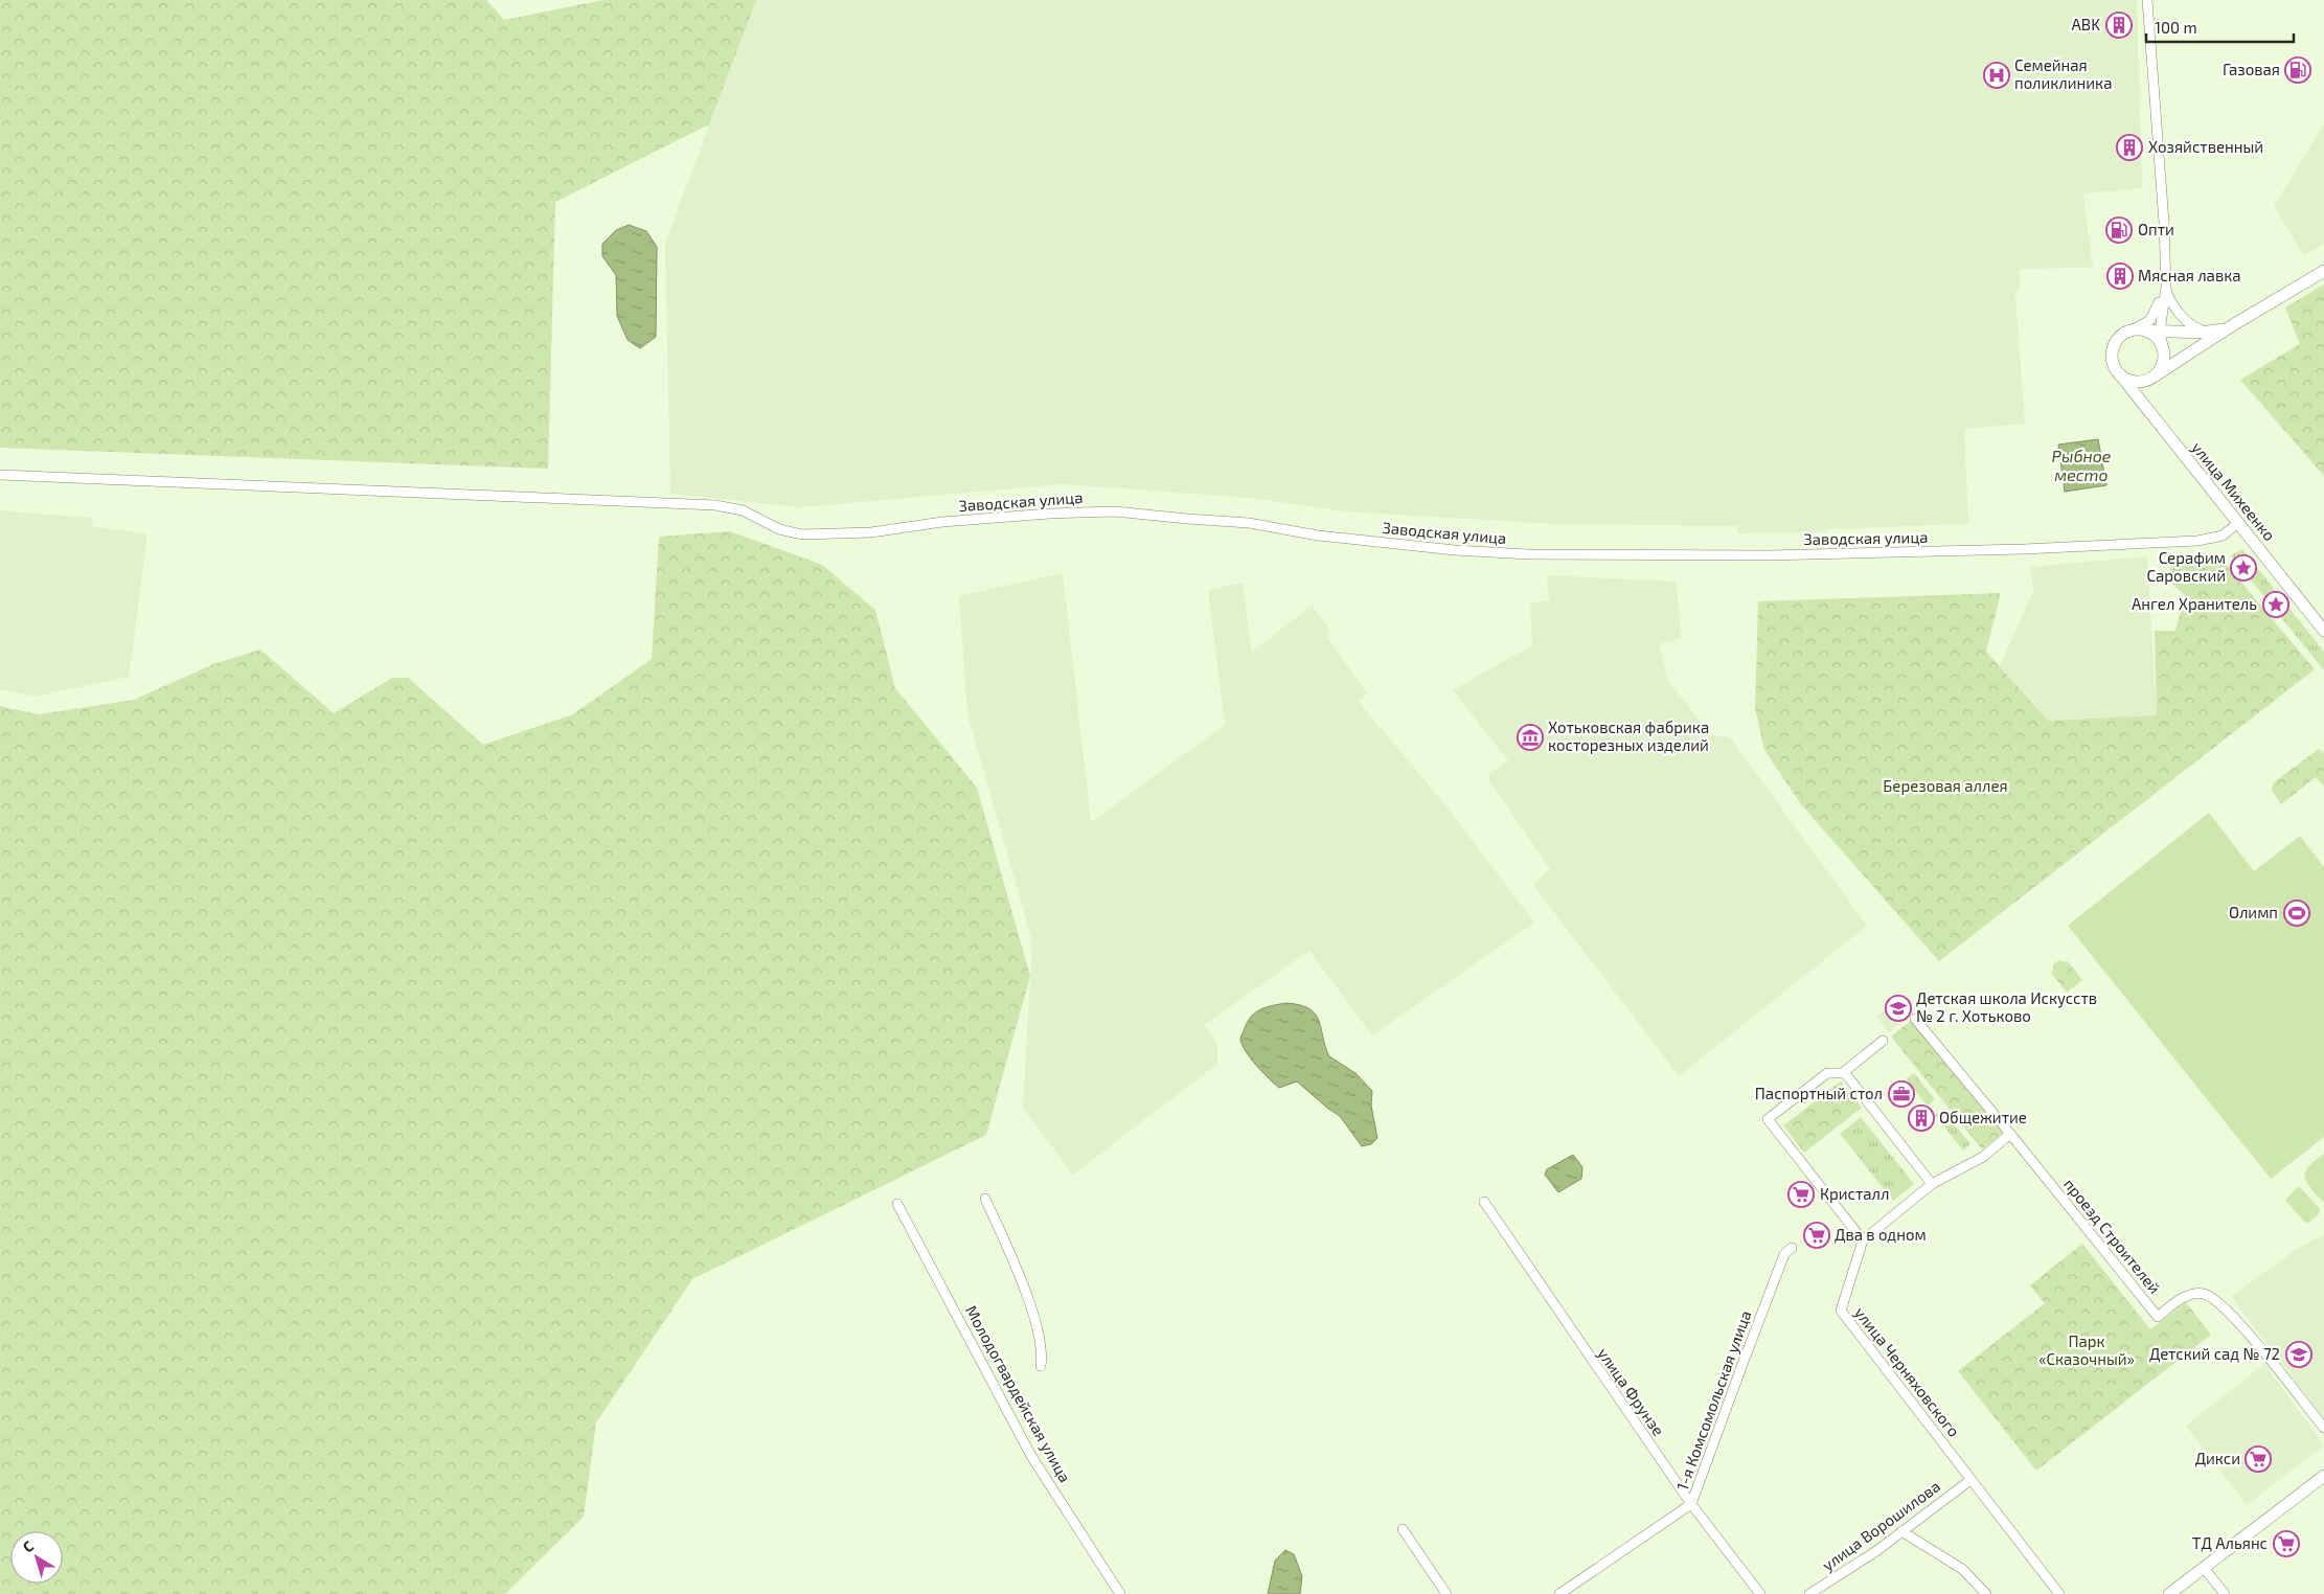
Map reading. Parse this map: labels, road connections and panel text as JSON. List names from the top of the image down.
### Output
{
  "streets": {
    "street": [
      "улица Михеенко",
      "Заводская улица",
      "проезд Строителей",
      "улица Черняховского",
      "улица Фрунзе",
      "Молодогвардейская улица",
      "1-я Комсомольская улица",
      "улица Ворошилова"
    ]
  },
  "crossings": [
    ["улица Михеенко", "Заводская улица"],
    ["улица Черняховского", "улица Ворошилова"],
    ["улица Фрунзе", "1-я Комсомольская улица"]
  ],
  "water": ["Рыбное место"],
  "parks": ["Березовая аллея", "Парк «Сказочный»"],
  "places": {
    "building": [
      "ABK",
      "Хозяйственный",
      "Мясная лавка",
      "Общежитие"
    ],
    "fuel station": ["Газовая", "Опти"],
    "hospital": ["Семейная поликлиника"],
    "place": ["Серафим Саровский", "Ангел Хранитель"],
    "museum": ["Хотьковская фабрика косторезных изделий"],
    "sports": ["Олимп"],
    "school or university": ["Детская школа Искусств № 2 г. Хотьково", "Детский сад № 72"],
    "office": ["Паспортный стол"],
    "supermarket": [
      "Кристалл",
      "Два в одном",
      "Дикси",
      "ТД Альянс"
    ]
  },
  "scale_bar": "100 m",
  "north": "top left"
}
